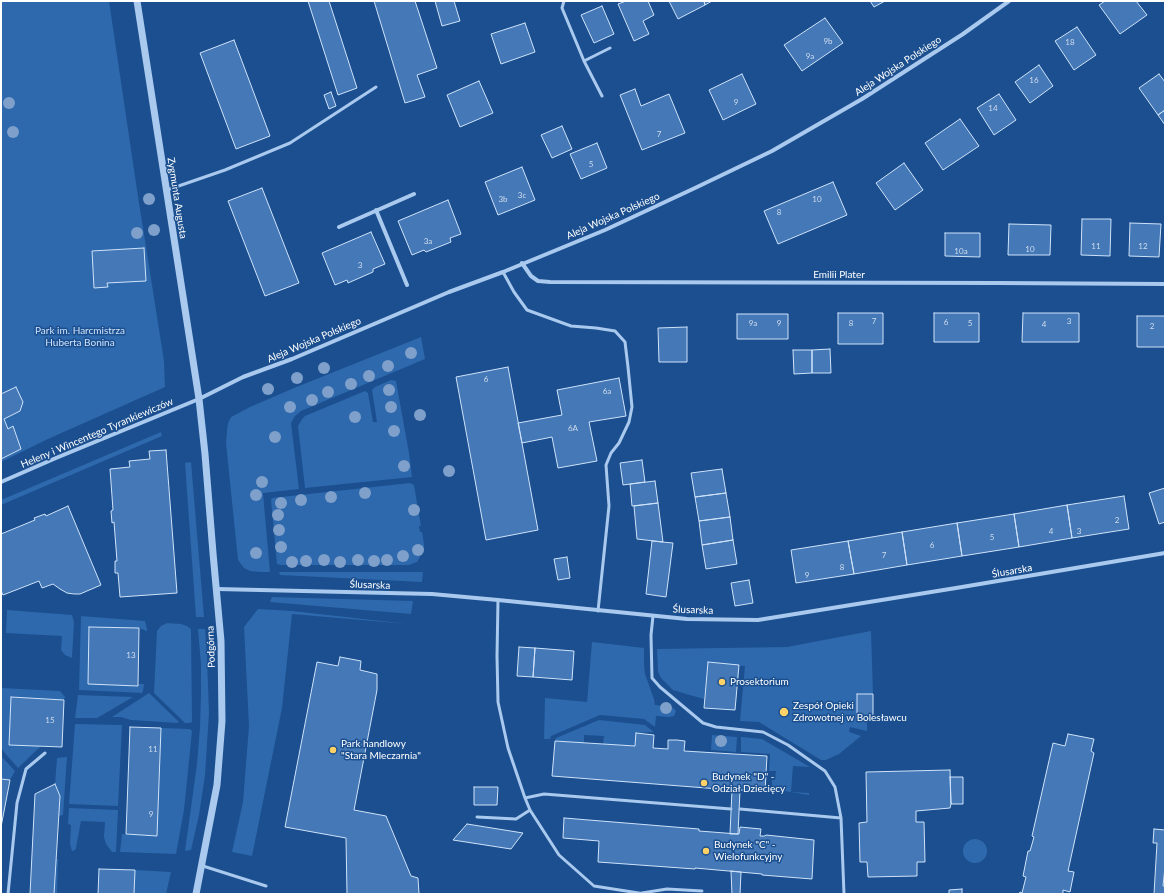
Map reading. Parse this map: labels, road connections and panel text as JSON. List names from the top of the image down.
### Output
{
  "streets": {
    "street": [
      "Aleja Wojska Polskiego",
      "Zygmunta Augusta",
      "Emilii Plater",
      "Heleny i Wincentego Tyrankiewiczów",
      "Ślusarska",
      "Podgórna"
    ]
  },
  "crossings": [
    ["Aleja Wojska Polskiego", "Zygmunta Augusta"],
    ["Aleja Wojska Polskiego", "Emilii Plater"],
    ["Aleja Wojska Polskiego", "Heleny i Wincentego Tyrankiewiczów"],
    ["Aleja Wojska Polskiego", "Podgórna"],
    ["Zygmunta Augusta", "Heleny i Wincentego Tyrankiewiczów"],
    ["Zygmunta Augusta", "Podgórna"],
    ["Heleny i Wincentego Tyrankiewiczów", "Podgórna"],
    ["Ślusarska", "Podgórna"]
  ],
  "parks": ["Park im. Harcmistrza Huberta Bonina"],
  "places": [
    "Prosektorium",
    "Zespół Opieki Zdrowotnej w Bolesławcu",
    "Park handlowy \"Stara Mleczarnia\"",
    "Budynek \"D\" - Odział Dziecięcy",
    "Budynek \"C\" - Wielofunkcyjny"
  ],
  "house_numbers": [
    "9b",
    "18",
    "9a",
    "16",
    "9",
    "14",
    "7",
    "5",
    "3c",
    "3b",
    "10",
    "8",
    "3a",
    "11",
    "12",
    "10",
    "10a",
    "3",
    "7",
    "3",
    "6",
    "9a",
    "9",
    "8",
    "5",
    "4",
    "2",
    "6",
    "6a",
    "6A",
    "2",
    "4",
    "3",
    "5",
    "6",
    "7",
    "8",
    "9",
    "13",
    "15",
    "11",
    "9"
  ]
}
